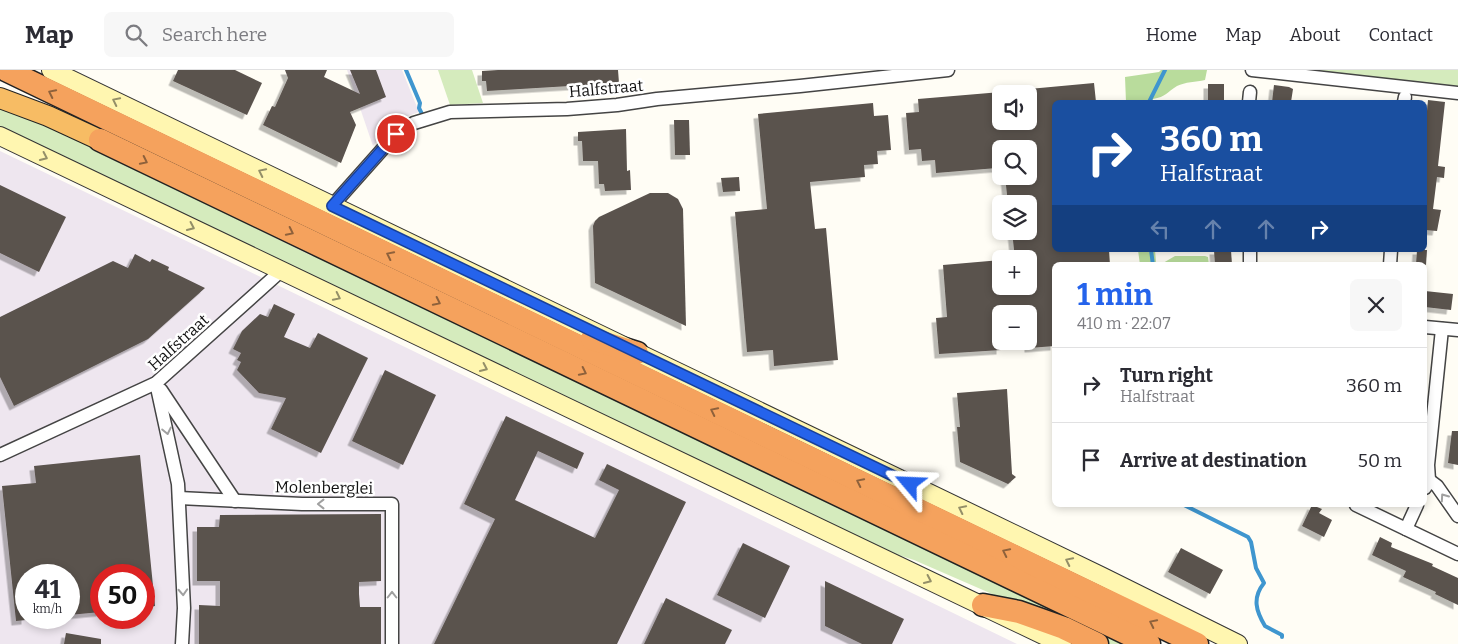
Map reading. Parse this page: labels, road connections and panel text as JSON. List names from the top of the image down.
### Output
{
  "streets": {
    "street": ["Halfstraat", "Molenberglei"]
  },
  "page": {
    "header": "Map",
    "search": "Search here",
    "nav": [
      "Home",
      "Map",
      "About",
      "Contact"
    ],
    "map_buttons": ["+", "−"],
    "turn": ["360 m", "Halfstraat"],
    "heading": ["1 min", "410 m · 22:07"],
    "list": [
      {
        "name": "Turn right",
        "note": "Halfstraat",
        "value": "360 m"
      },
      {
        "name": "Arrive at destination",
        "value": "50 m"
      }
    ],
    "speed": "41 km/h",
    "limit": "50"
  }
}
